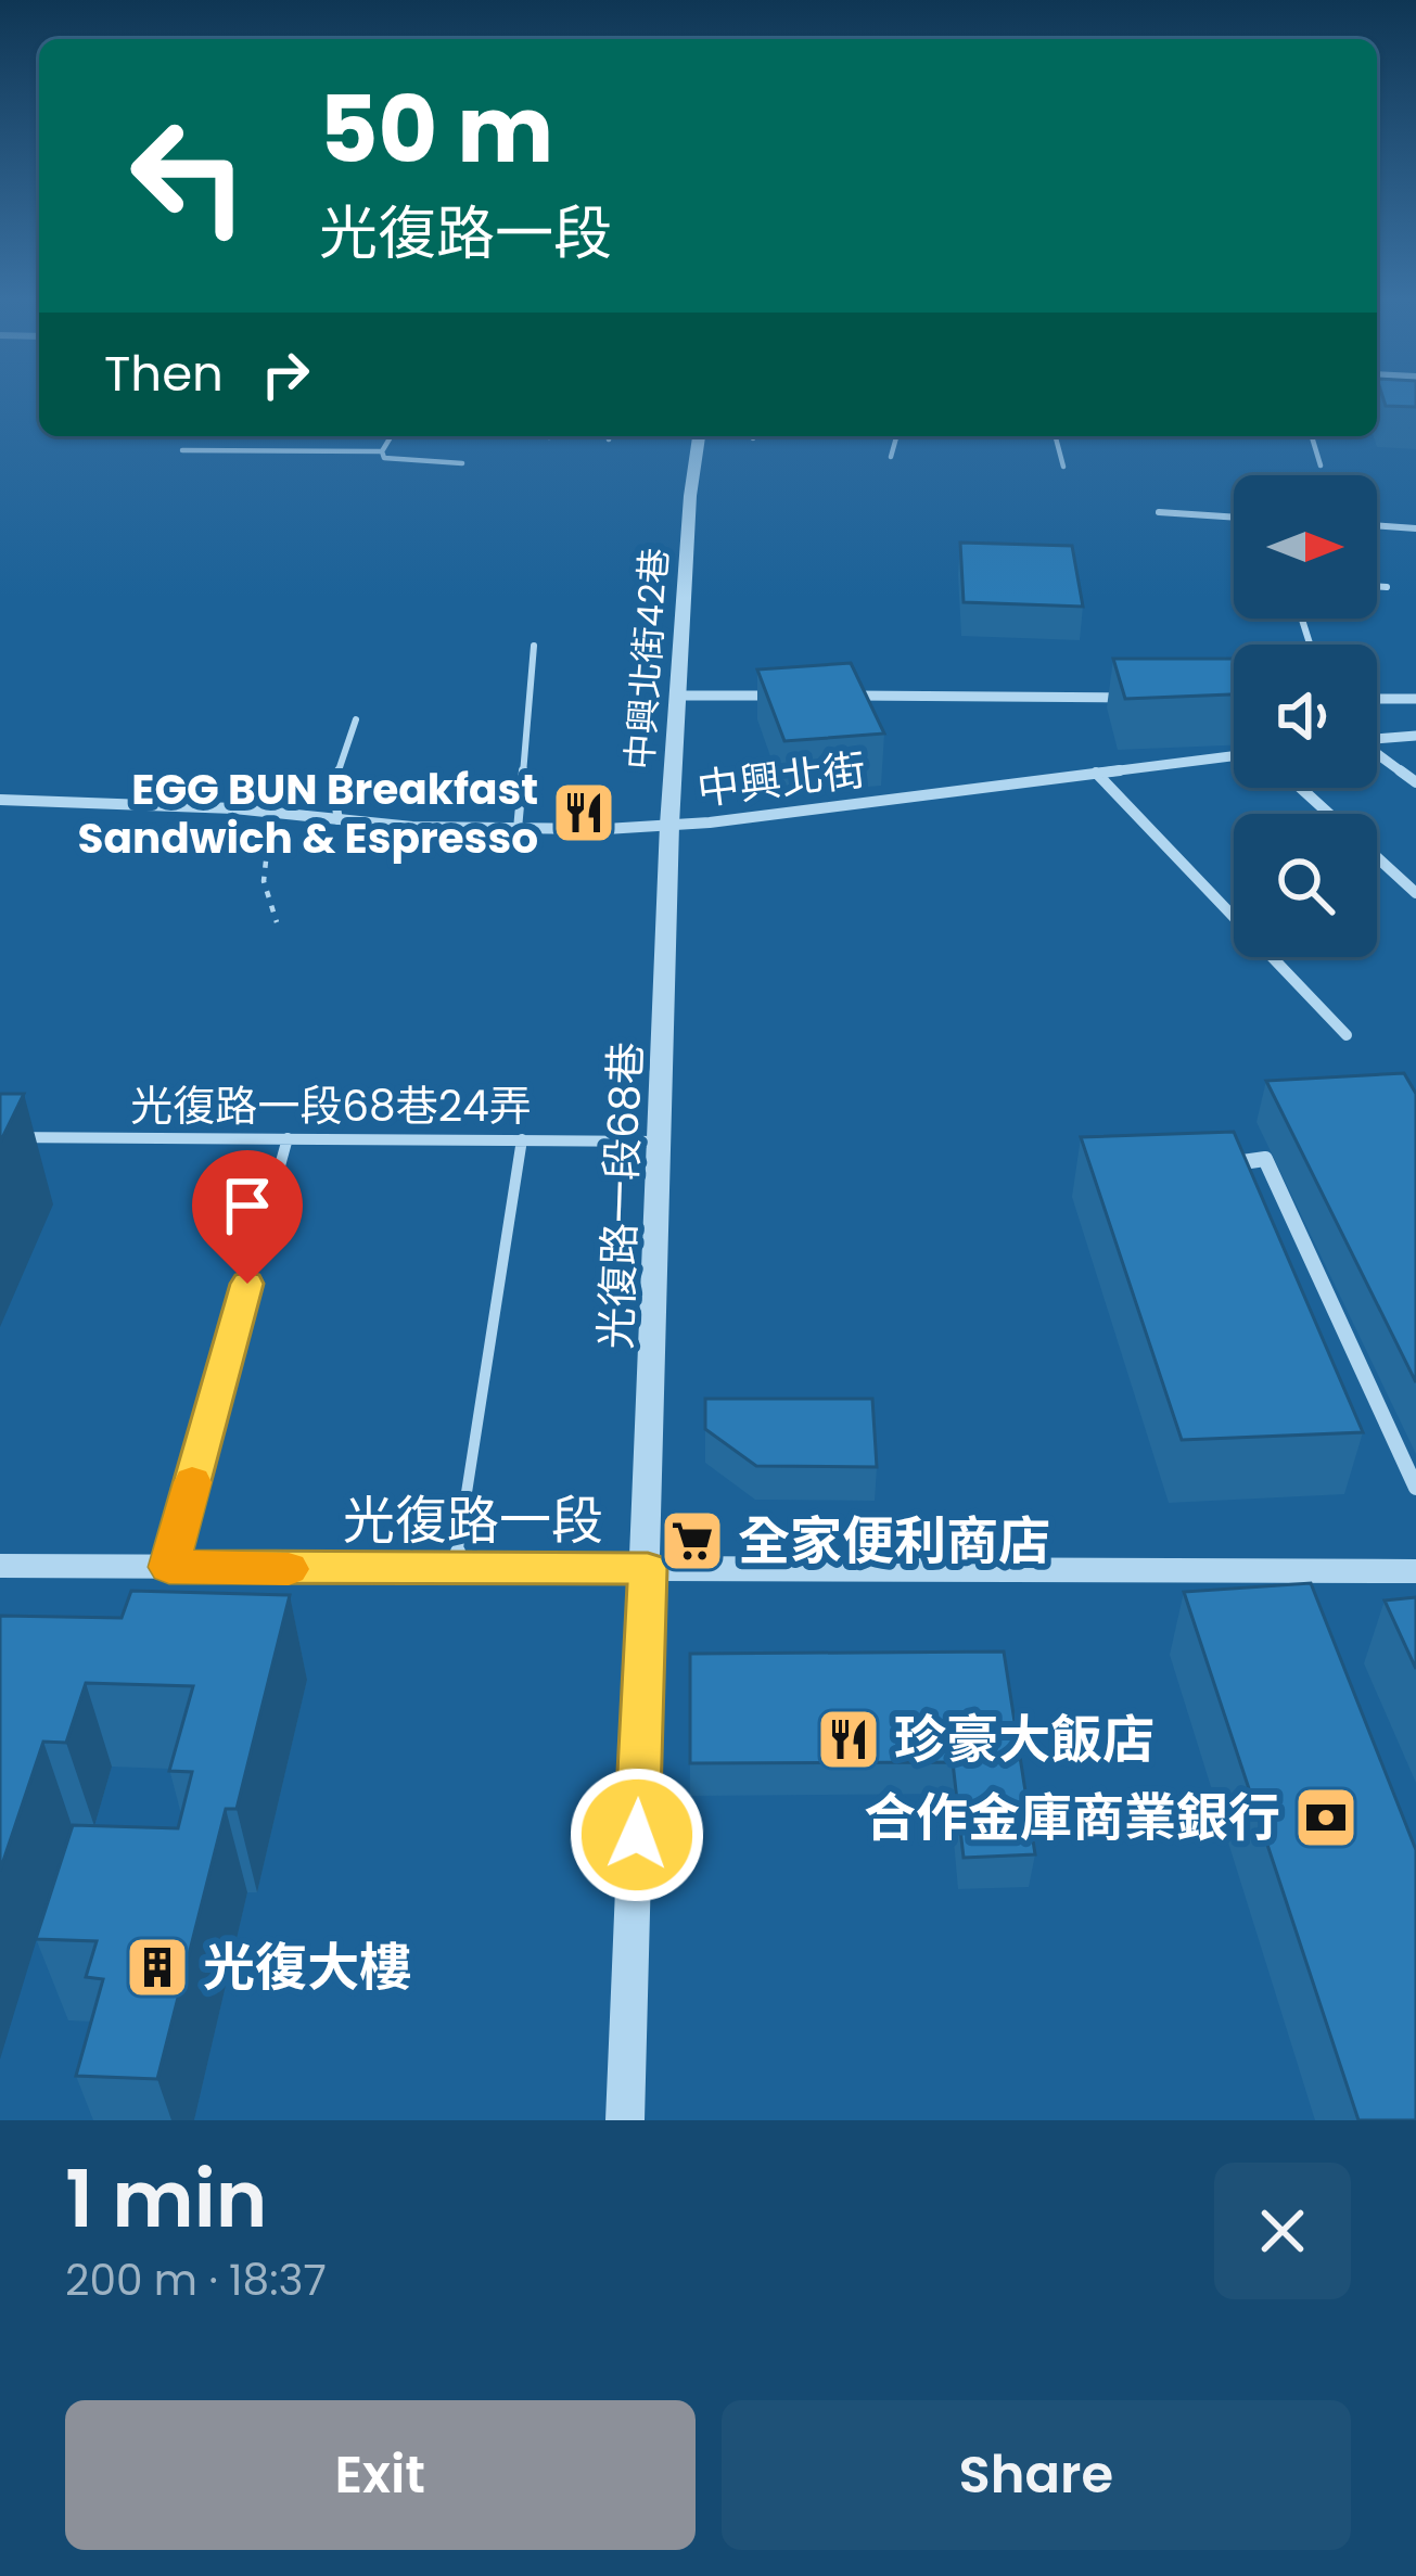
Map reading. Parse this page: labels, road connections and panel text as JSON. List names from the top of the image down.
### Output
{
  "streets": {
    "street": [
      "中興北街42巷",
      "中興北街",
      "光復路一段68巷",
      "光復路一段"
    ],
    "lane": ["光復路一段68巷24弄"]
  },
  "crossings": [
    ["中興北街42巷", "中興北街"],
    ["中興北街42巷", "光復路一段68巷"],
    ["中興北街", "光復路一段68巷"],
    ["光復路一段68巷24弄", "光復路一段68巷"],
    ["光復路一段68巷", "光復路一段"]
  ],
  "places": {
    "restaurant": ["EGG BUN Breakfast Sandwich & Espresso", "珍豪大飯店"],
    "supermarket": ["全家便利商店"],
    "bank": ["合作金庫商業銀行"],
    "building": ["光復大樓"]
  },
  "north": "right",
  "page": {
    "turn": ["50 m", "光復路一段"],
    "then": "Then",
    "heading": ["1 min", "200 m · 18:37"],
    "buttons": ["Exit", "Share"]
  }
}
